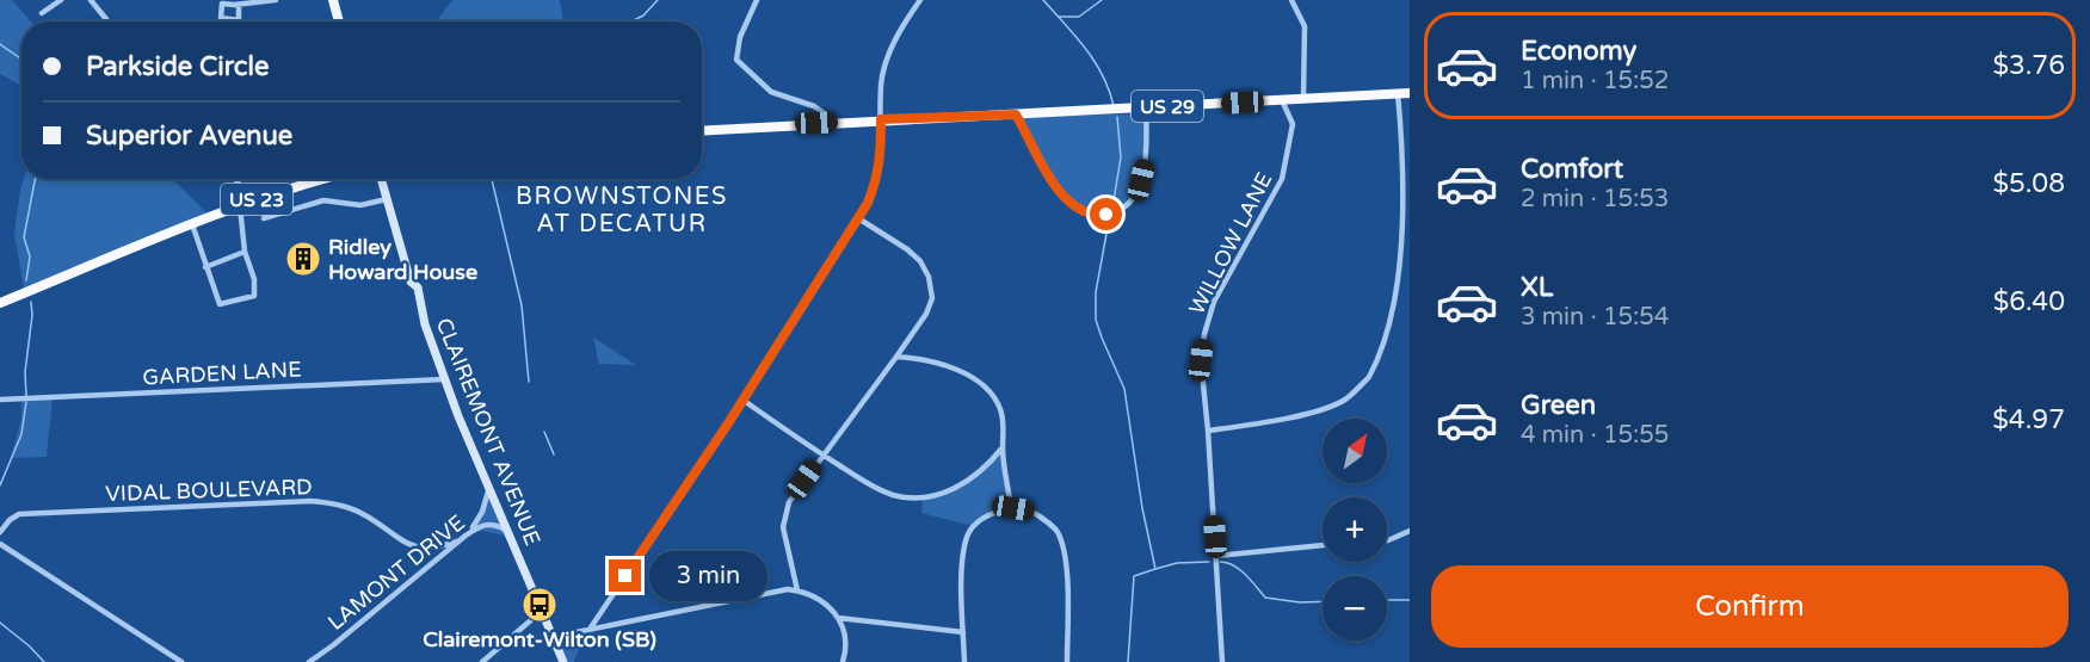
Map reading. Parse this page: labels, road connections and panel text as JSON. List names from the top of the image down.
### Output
{
  "streets": {
    "highway": ["US 29", "US 23"],
    "main road": ["CLAIREMONT AVENUE"],
    "street": [
      "WILLOW LANE",
      "GARDEN LANE",
      "VIDAL BOULEVARD",
      "LAMONT DRIVE"
    ]
  },
  "crossings": [
    ["US 29", "WILLOW LANE"],
    ["GARDEN LANE", "CLAIREMONT AVENUE"],
    ["CLAIREMONT AVENUE", "LAMONT DRIVE"],
    ["VIDAL BOULEVARD", "LAMONT DRIVE"]
  ],
  "districts": ["BROWNSTONES AT DECATUR"],
  "places": {
    "building": ["Ridley Howard House"],
    "bus stop": ["Clairemont-Wilton (SB)"]
  },
  "north": "top right",
  "page": {
    "list": [
      {
        "name": "Economy",
        "note": "1 min · 15:52",
        "value": "$3.76"
      },
      {
        "name": "Comfort",
        "note": "2 min · 15:53",
        "value": "$5.08"
      },
      {
        "name": "XL",
        "note": "3 min · 15:54",
        "value": "$6.40"
      },
      {
        "name": "Green",
        "note": "4 min · 15:55",
        "value": "$4.97"
      }
    ],
    "banner": ["Parkside Circle", "Superior Avenue"],
    "map_buttons": ["+", "−"],
    "bubble": "3 min",
    "buttons": "Confirm"
  }
}
